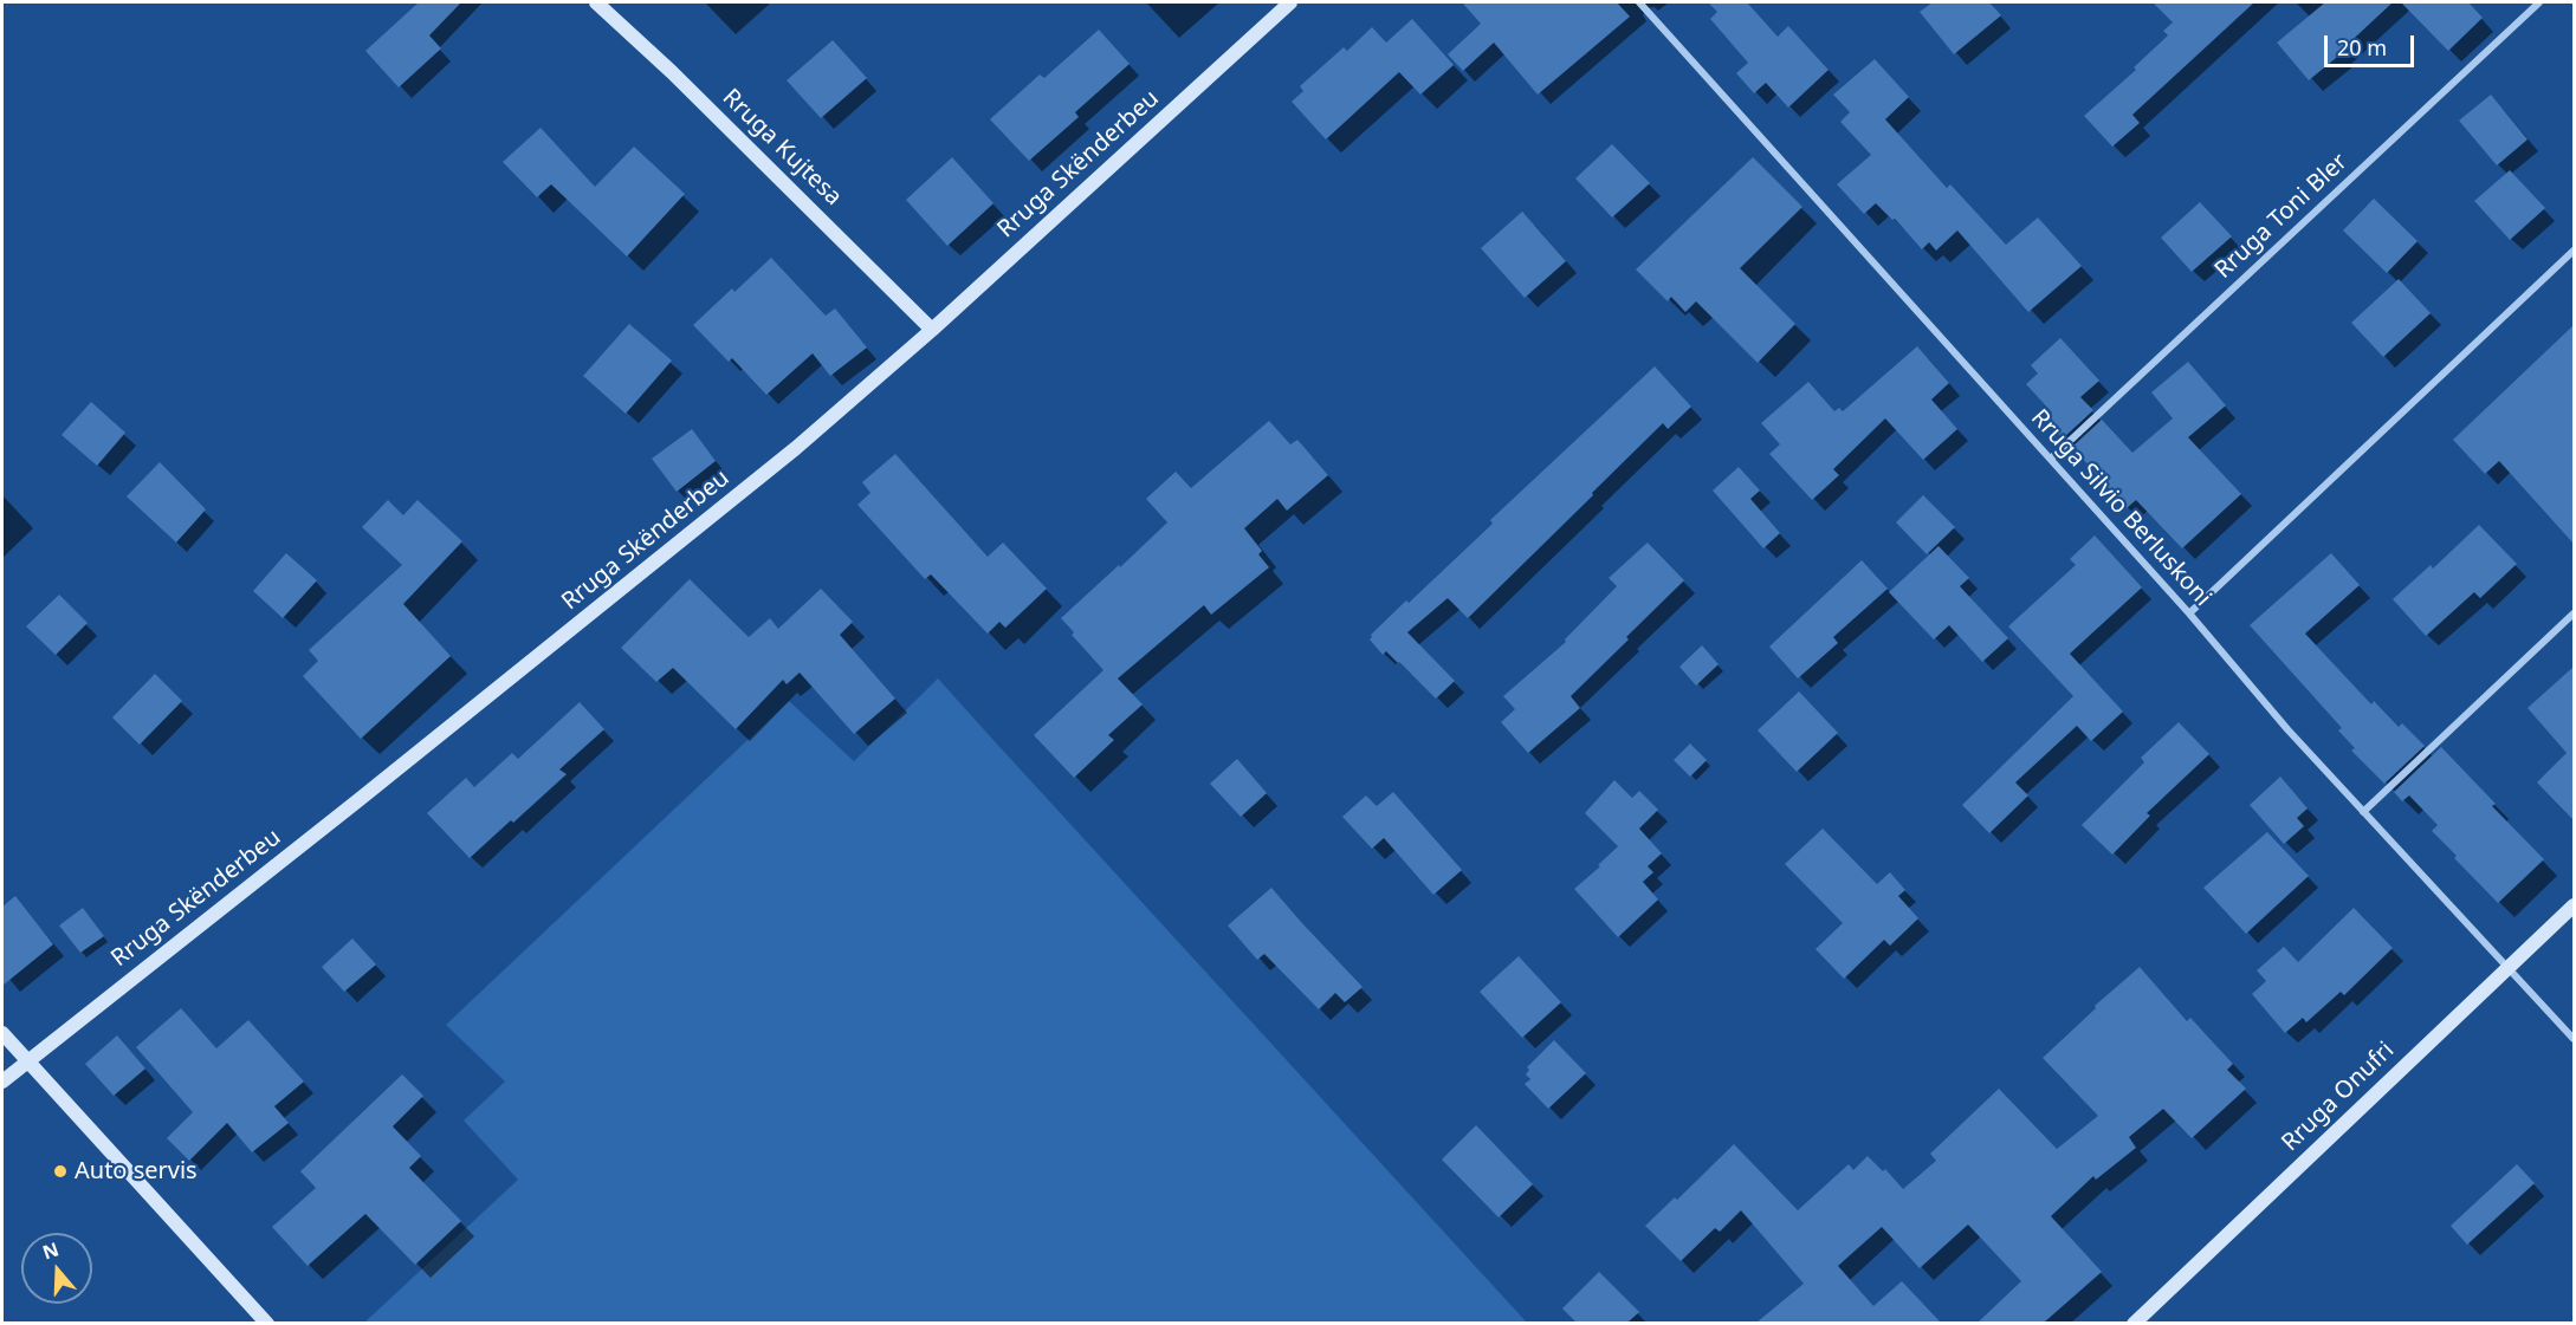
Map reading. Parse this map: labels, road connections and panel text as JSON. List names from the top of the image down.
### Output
{
  "streets": {
    "main road": ["Rruga Kujtesa", "Rruga Skënderbeu", "Rruga Onufri"],
    "street": ["Rruga Toni Bler", "Rruga Silvio Berluskoni"]
  },
  "crossings": [
    ["Rruga Kujtesa", "Rruga Skënderbeu"],
    ["Rruga Toni Bler", "Rruga Silvio Berluskoni"],
    ["Rruga Silvio Berluskoni", "Rruga Onufri"]
  ],
  "places": ["Auto servis"],
  "scale_bar": "20 m",
  "north": "top"
}
